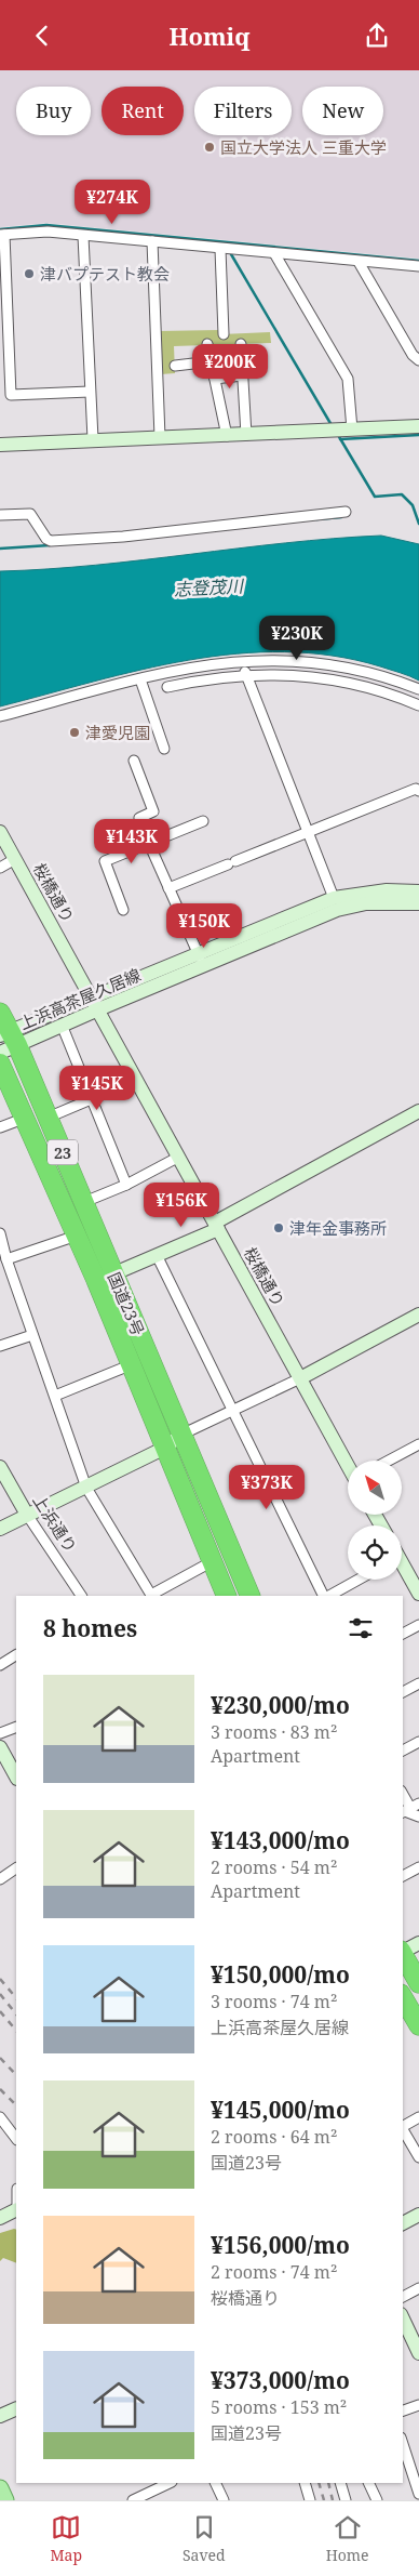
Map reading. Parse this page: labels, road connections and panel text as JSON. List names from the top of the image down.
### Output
{
  "streets": {
    "highway": ["23", "国道23号"],
    "street": ["桜橋通り", "上浜高茶屋久居線", "上浜通り"]
  },
  "crossings": [
    ["桜橋通り", "上浜高茶屋久居線"],
    ["上浜高茶屋久居線", "国道23号"]
  ],
  "water": ["志登茂川"],
  "places": [
    "国立大学法人 三重大学",
    "津バプテスト教会",
    "津愛児園",
    "津年金事務所"
  ],
  "north": "top left",
  "page": {
    "header": "Homiq",
    "chip": [
      "Buy",
      "Rent",
      "Filters",
      "New"
    ],
    "price": [
      "¥274K",
      "¥200K",
      "¥230K",
      "¥143K",
      "¥150K",
      "¥145K",
      "¥156K",
      "¥373K"
    ],
    "heading": "8 homes",
    "list": [
      {
        "name": "¥230,000/mo",
        "note": "3 rooms · 83 m² · Apartment"
      },
      {
        "name": "¥143,000/mo",
        "note": "2 rooms · 54 m² · Apartment"
      },
      {
        "name": "¥150,000/mo",
        "note": "3 rooms · 74 m² · 上浜高茶屋久居線"
      },
      {
        "name": "¥145,000/mo",
        "note": "2 rooms · 64 m² · 国道23号"
      },
      {
        "name": "¥156,000/mo",
        "note": "2 rooms · 74 m² · 桜橋通り"
      },
      {
        "name": "¥373,000/mo",
        "note": "5 rooms · 153 m² · 国道23号"
      }
    ],
    "tabs": ["Map", "Saved", "Home"]
  }
}
